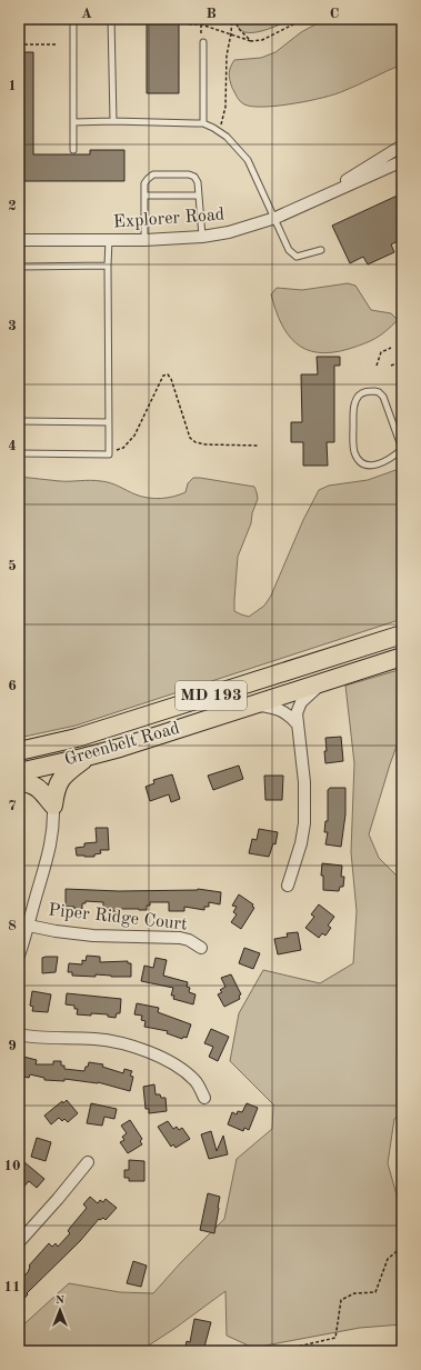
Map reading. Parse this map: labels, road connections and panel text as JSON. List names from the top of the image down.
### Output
{
  "streets": {
    "main road": ["MD 193", "Greenbelt Road"],
    "street": ["Explorer Road", "Piper Ridge Court"]
  },
  "north": "top",
  "grid": {
    "columns": ["A", "B", "C"],
    "rows": [
      "1",
      "2",
      "3",
      "4",
      "5",
      "6",
      "7",
      "8",
      "9",
      "10",
      "11"
    ]
  }
}
